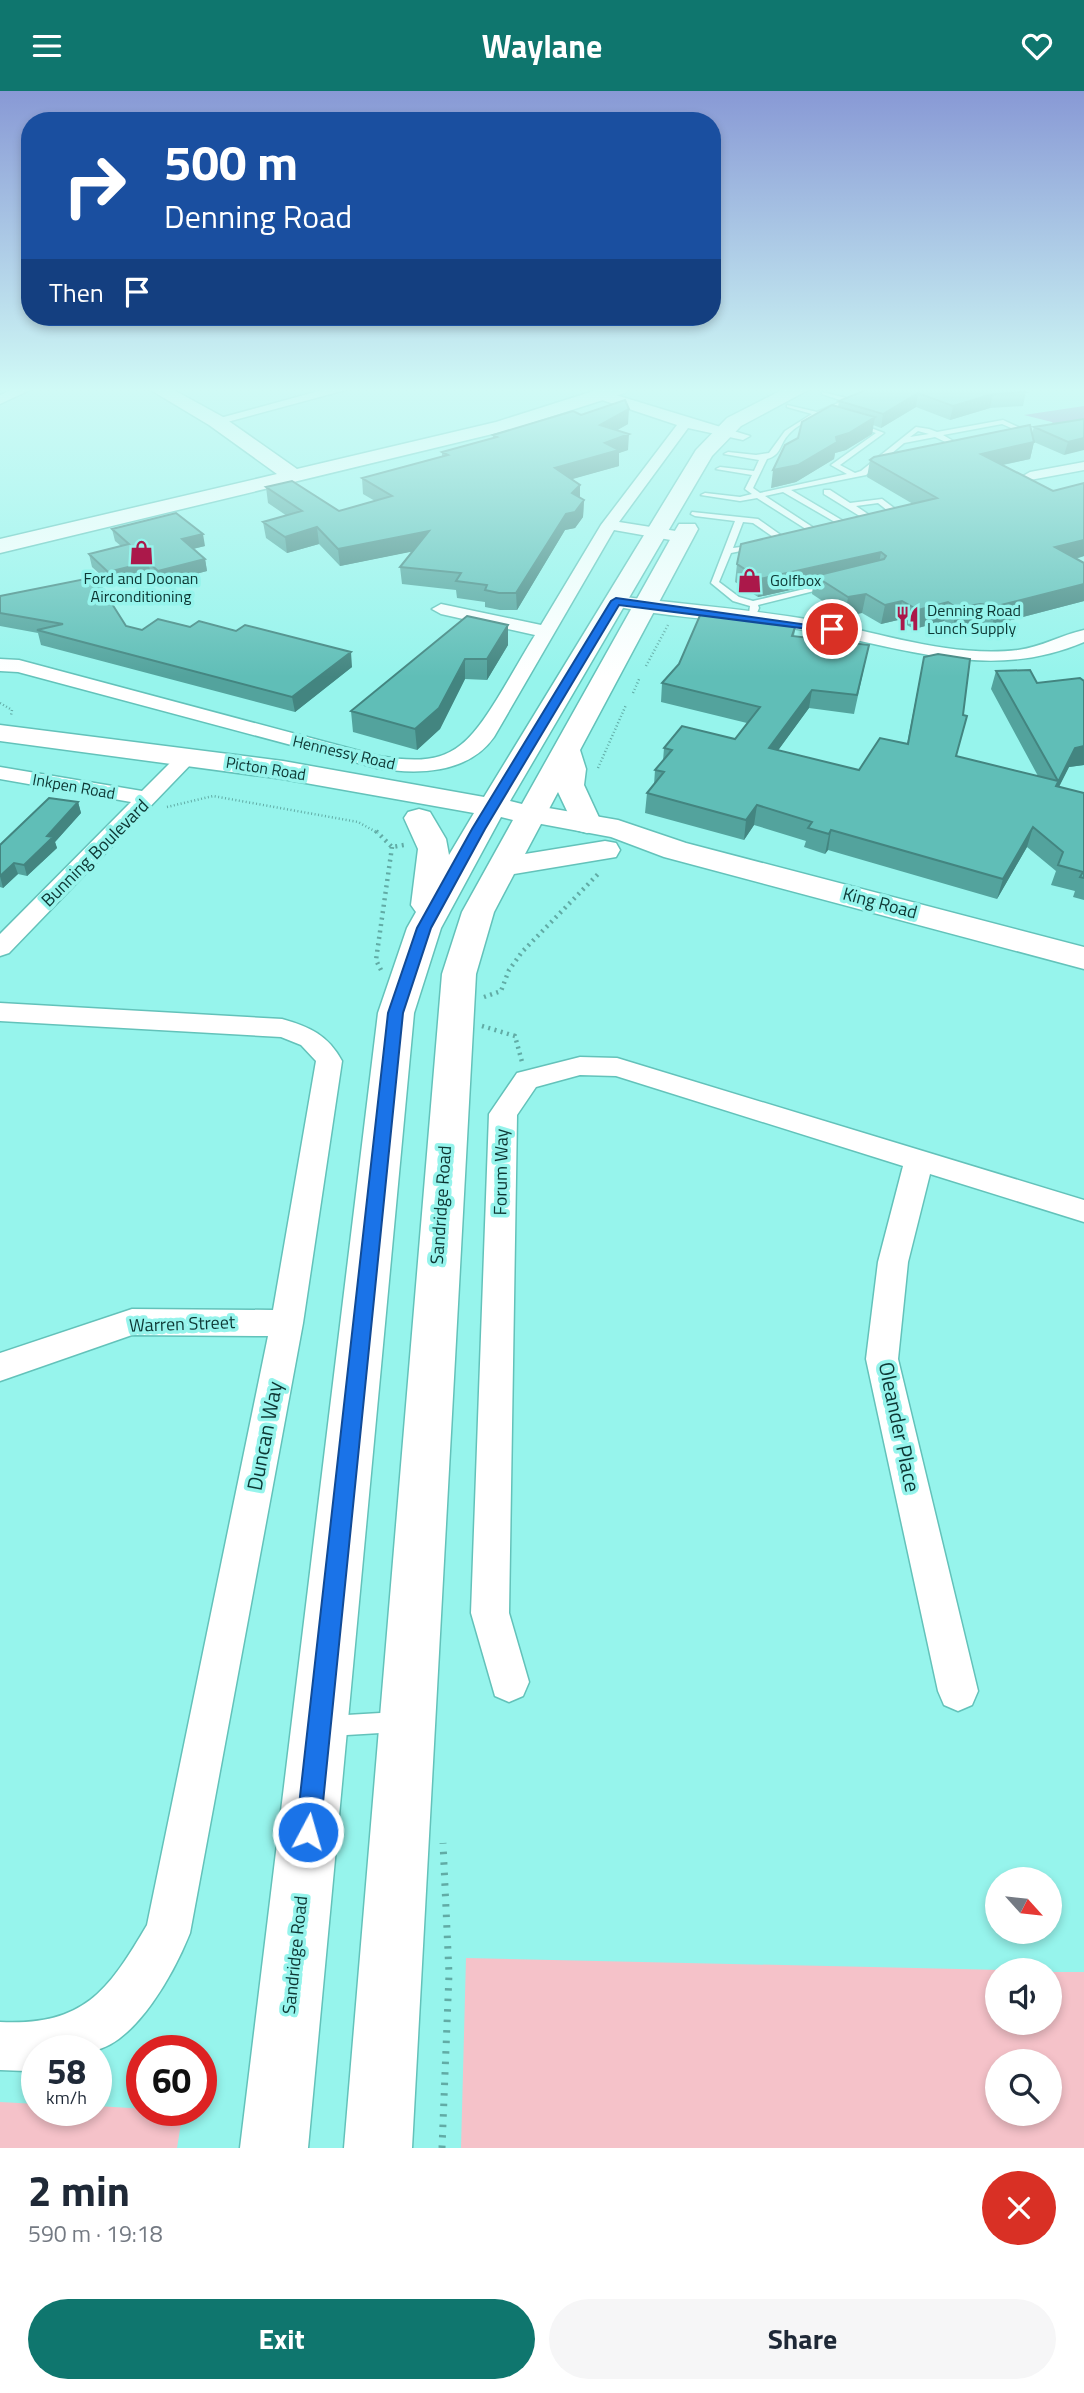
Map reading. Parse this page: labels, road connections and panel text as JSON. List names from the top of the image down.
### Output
{
  "streets": {
    "main road": ["Picton Road", "King Road", "Sandridge Road"],
    "street": [
      "Hennessy Road",
      "Inkpen Road",
      "Bunning Boulevard",
      "Forum Way",
      "Warren Street",
      "Oleander Place",
      "Duncan Way"
    ]
  },
  "crossings": [
    ["Picton Road", "Bunning Boulevard"],
    ["Picton Road", "King Road"],
    ["Picton Road", "Sandridge Road"],
    ["Inkpen Road", "Bunning Boulevard"],
    ["King Road", "Sandridge Road"],
    ["Warren Street", "Duncan Way"]
  ],
  "places": {
    "shop": ["Ford and Doonan Airconditioning", "Golfbox"],
    "restaurant": ["Denning Road Lunch Supply"]
  },
  "north": "bottom right",
  "page": {
    "header": "Waylane",
    "turn": ["500 m", "Denning Road"],
    "then": "Then",
    "speed": "58 km/h",
    "limit": "60",
    "heading": ["2 min", "590 m · 19:18"],
    "buttons": ["Exit", "Share"]
  }
}
